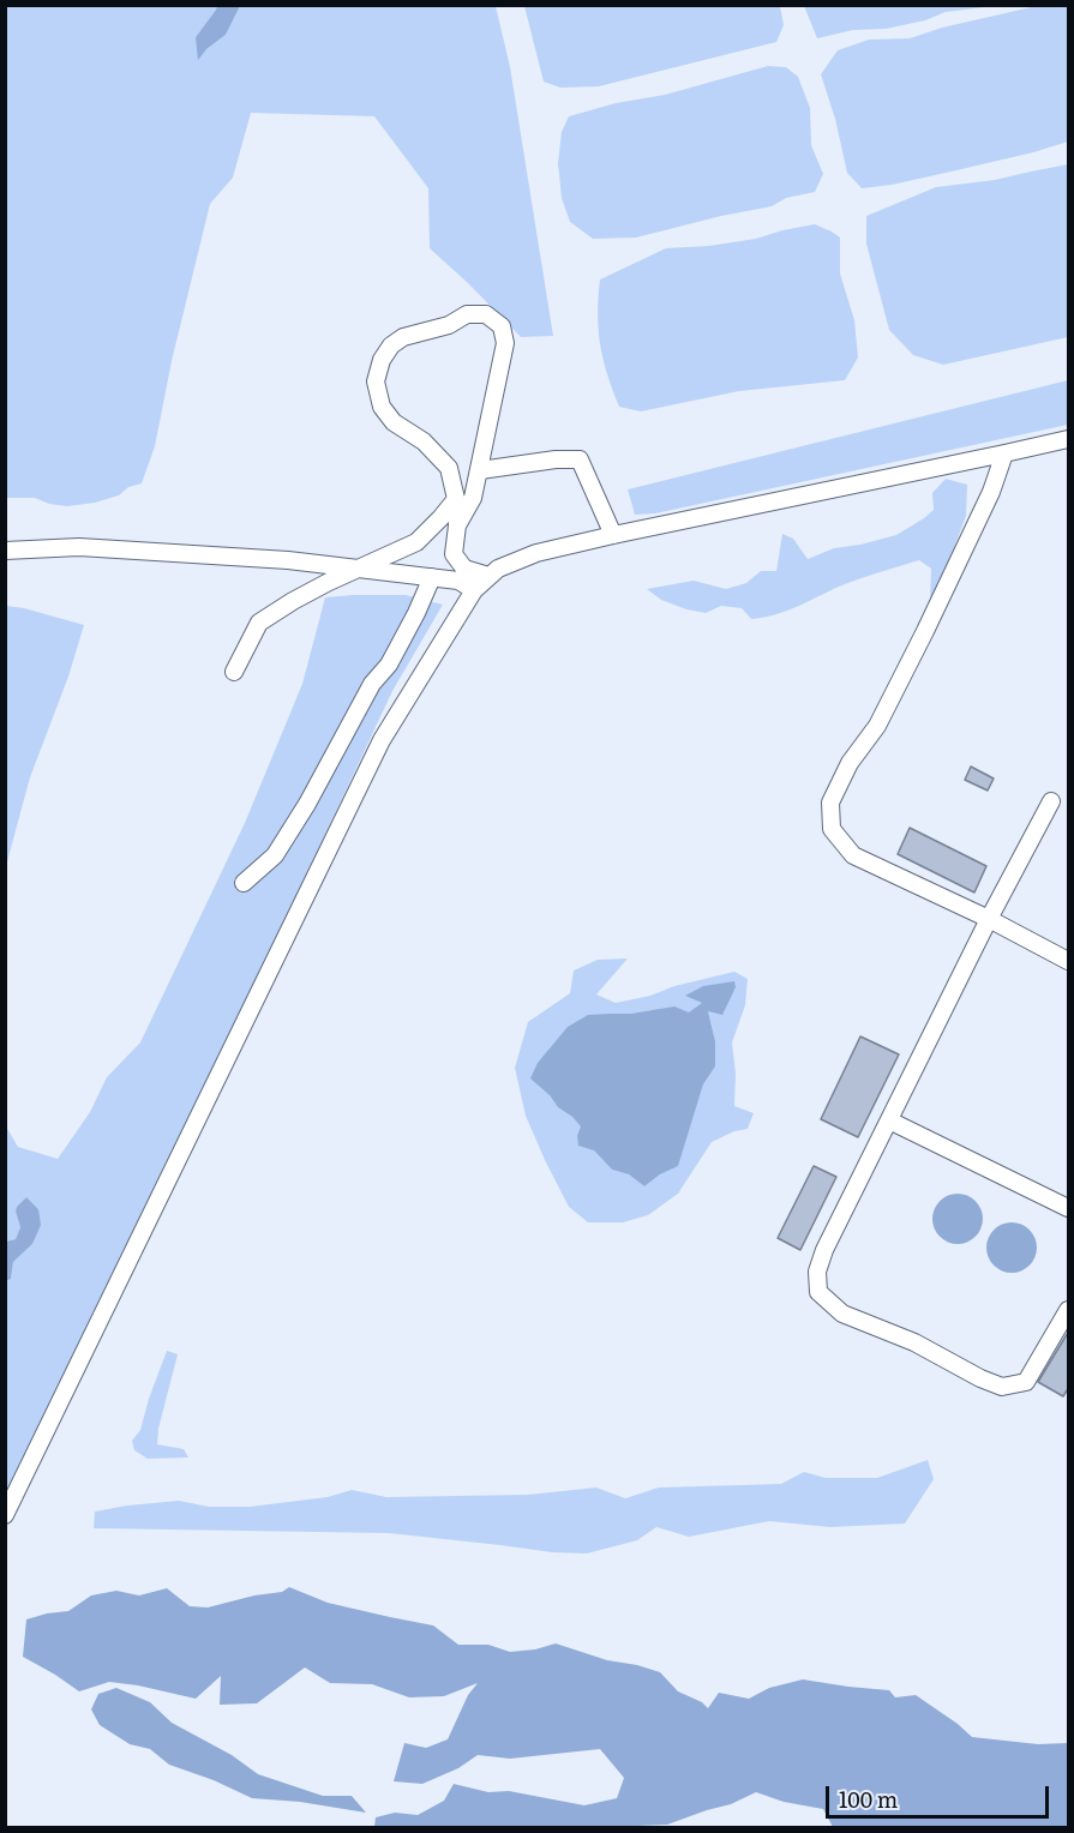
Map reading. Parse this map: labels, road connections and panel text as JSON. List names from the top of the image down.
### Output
{
  "scale_bar": "100 m"
}
